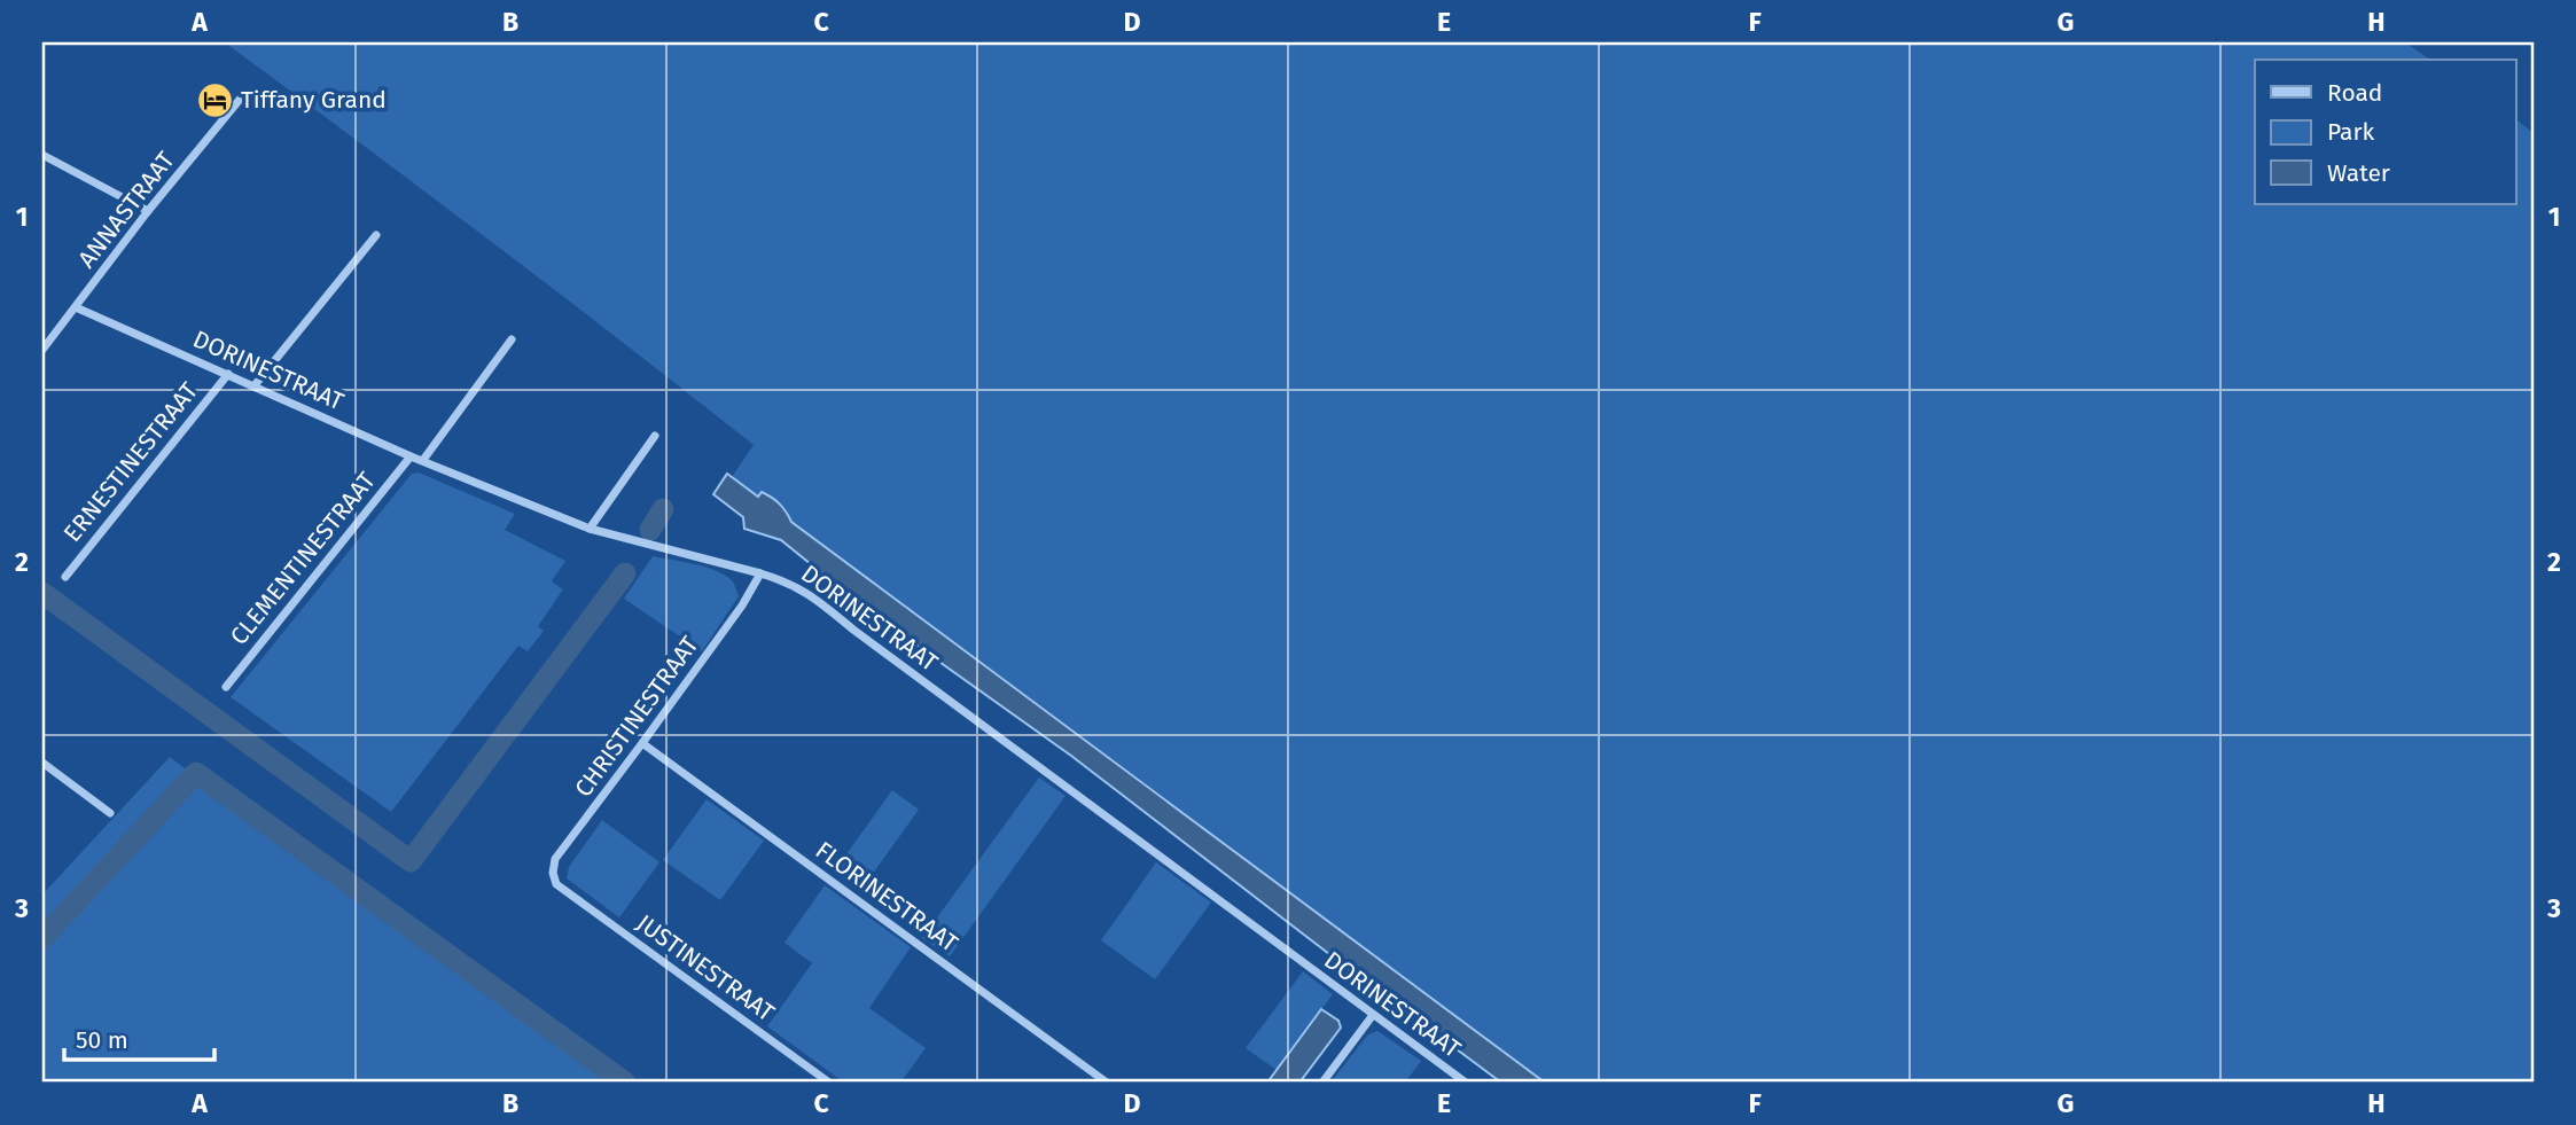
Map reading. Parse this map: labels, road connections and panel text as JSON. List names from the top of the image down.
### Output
{
  "streets": {
    "street": [
      "ANNASTRAAT",
      "DORINESTRAAT",
      "ERNESTINESTRAAT",
      "CLEMENTINESTRAAT",
      "CHRISTINESTRAAT",
      "FLORINESTRAAT",
      "JUSTINESTRAAT"
    ]
  },
  "crossings": [
    ["ANNASTRAAT", "DORINESTRAAT"],
    ["DORINESTRAAT", "ERNESTINESTRAAT"],
    ["DORINESTRAAT", "CLEMENTINESTRAAT"],
    ["DORINESTRAAT", "CHRISTINESTRAAT"],
    ["CHRISTINESTRAAT", "FLORINESTRAAT"],
    ["CHRISTINESTRAAT", "JUSTINESTRAAT"]
  ],
  "places": {
    "hotel": ["Tiffany Grand"]
  },
  "legend": ["Road", "Park", "Water"],
  "scale_bar": "50 m",
  "grid": {
    "columns": [
      "A",
      "B",
      "C",
      "D",
      "E",
      "F",
      "G",
      "H"
    ],
    "rows": ["1", "2", "3"]
  }
}
